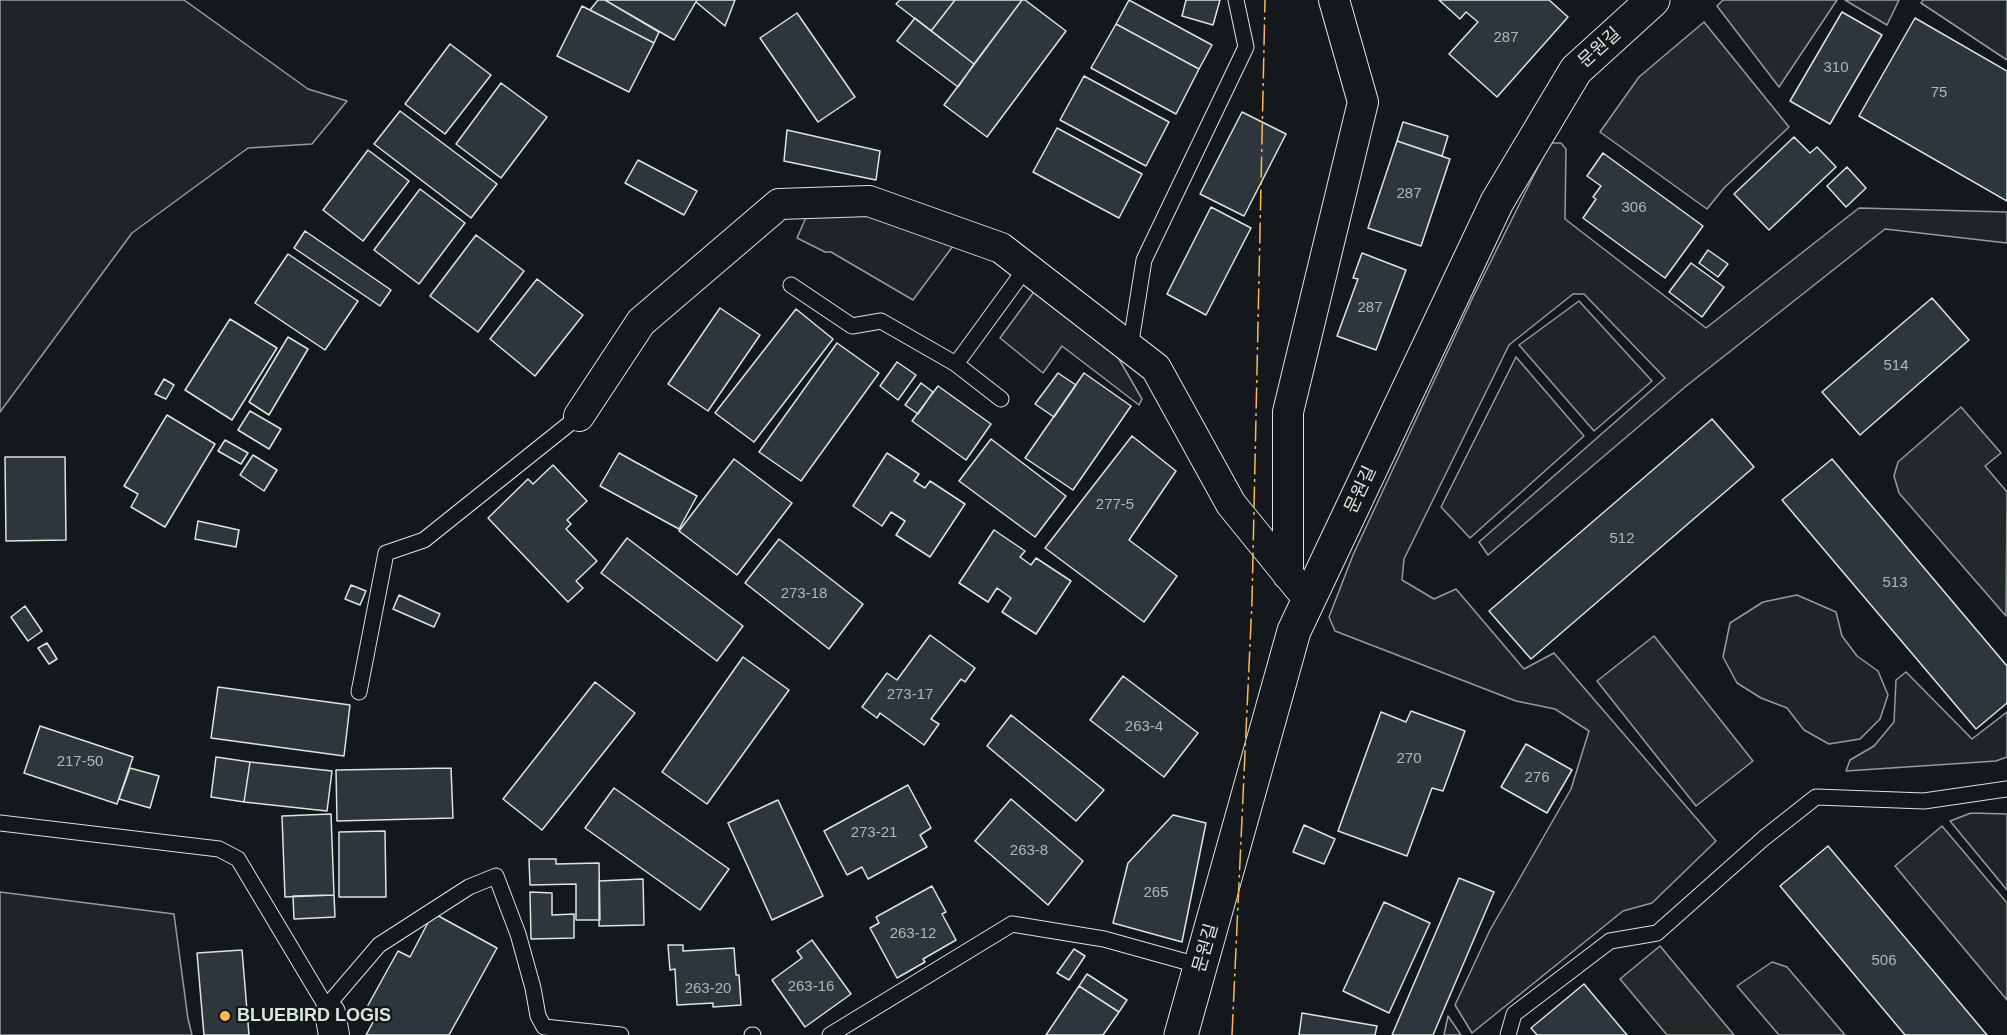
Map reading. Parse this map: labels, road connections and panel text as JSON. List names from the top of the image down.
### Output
{
  "streets": {
    "street": ["문원길"]
  },
  "places": ["BLUEBIRD LOGIS"],
  "house_numbers": [
    "287",
    "310",
    "75",
    "287",
    "306",
    "287",
    "514",
    "277-5",
    "512",
    "513",
    "273-18",
    "273-17",
    "263-4",
    "270",
    "217-50",
    "276",
    "273-21",
    "263-8",
    "265",
    "263-12",
    "506",
    "263-16",
    "263-20"
  ]
}
